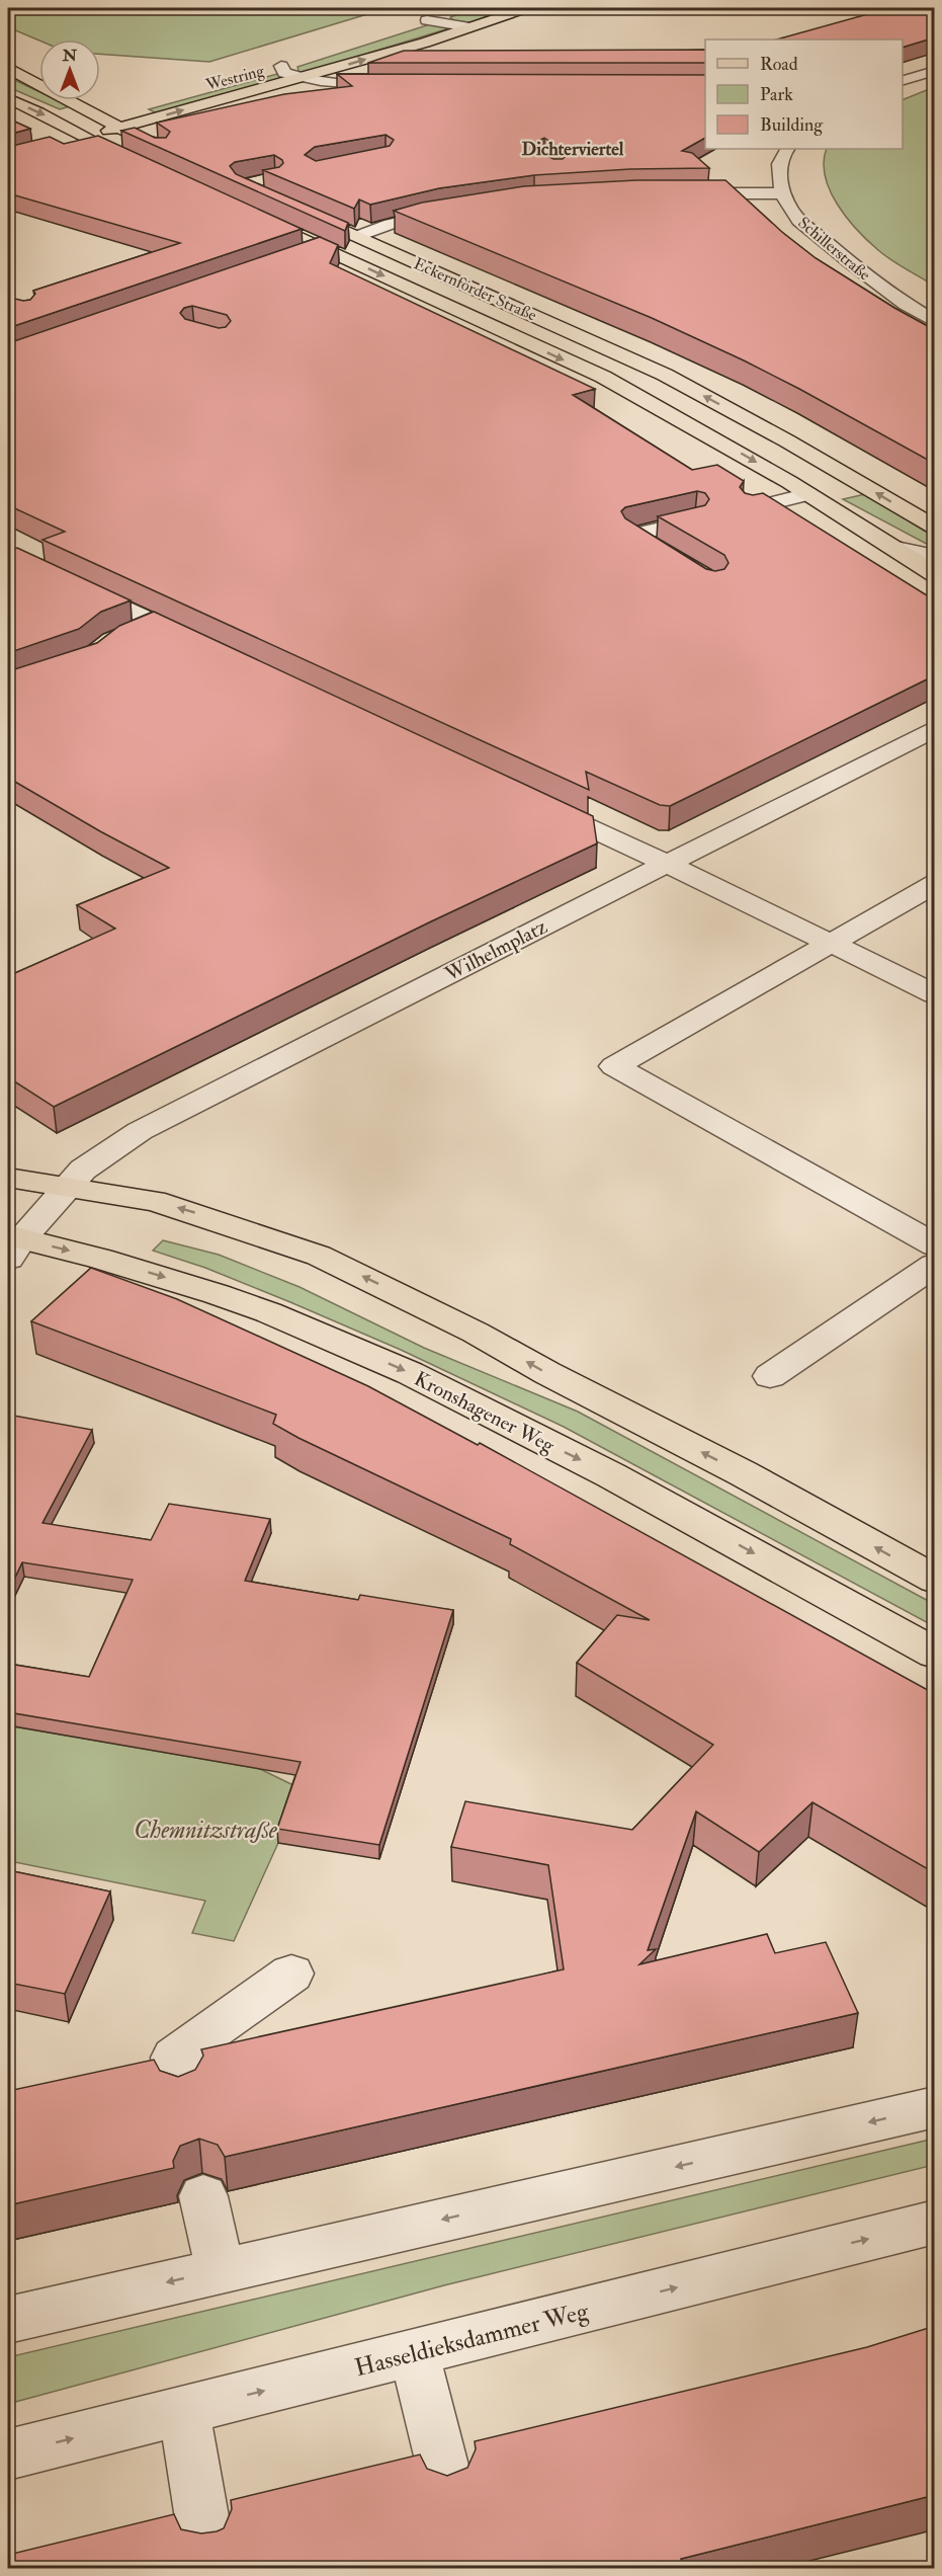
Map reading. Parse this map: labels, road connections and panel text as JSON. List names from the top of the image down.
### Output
{
  "streets": {
    "main road": ["Westring", "Eckernförder Straße", "Kronshagener Weg"],
    "street": ["Schillerstraße", "Wilhelmplatz", "Hasseldieksdammer Weg"]
  },
  "one_way": ["Westring"],
  "districts": ["Dichterviertel"],
  "parks": ["Chemnitzstraße"],
  "legend": ["Road", "Park", "Building"],
  "north": "top"
}
